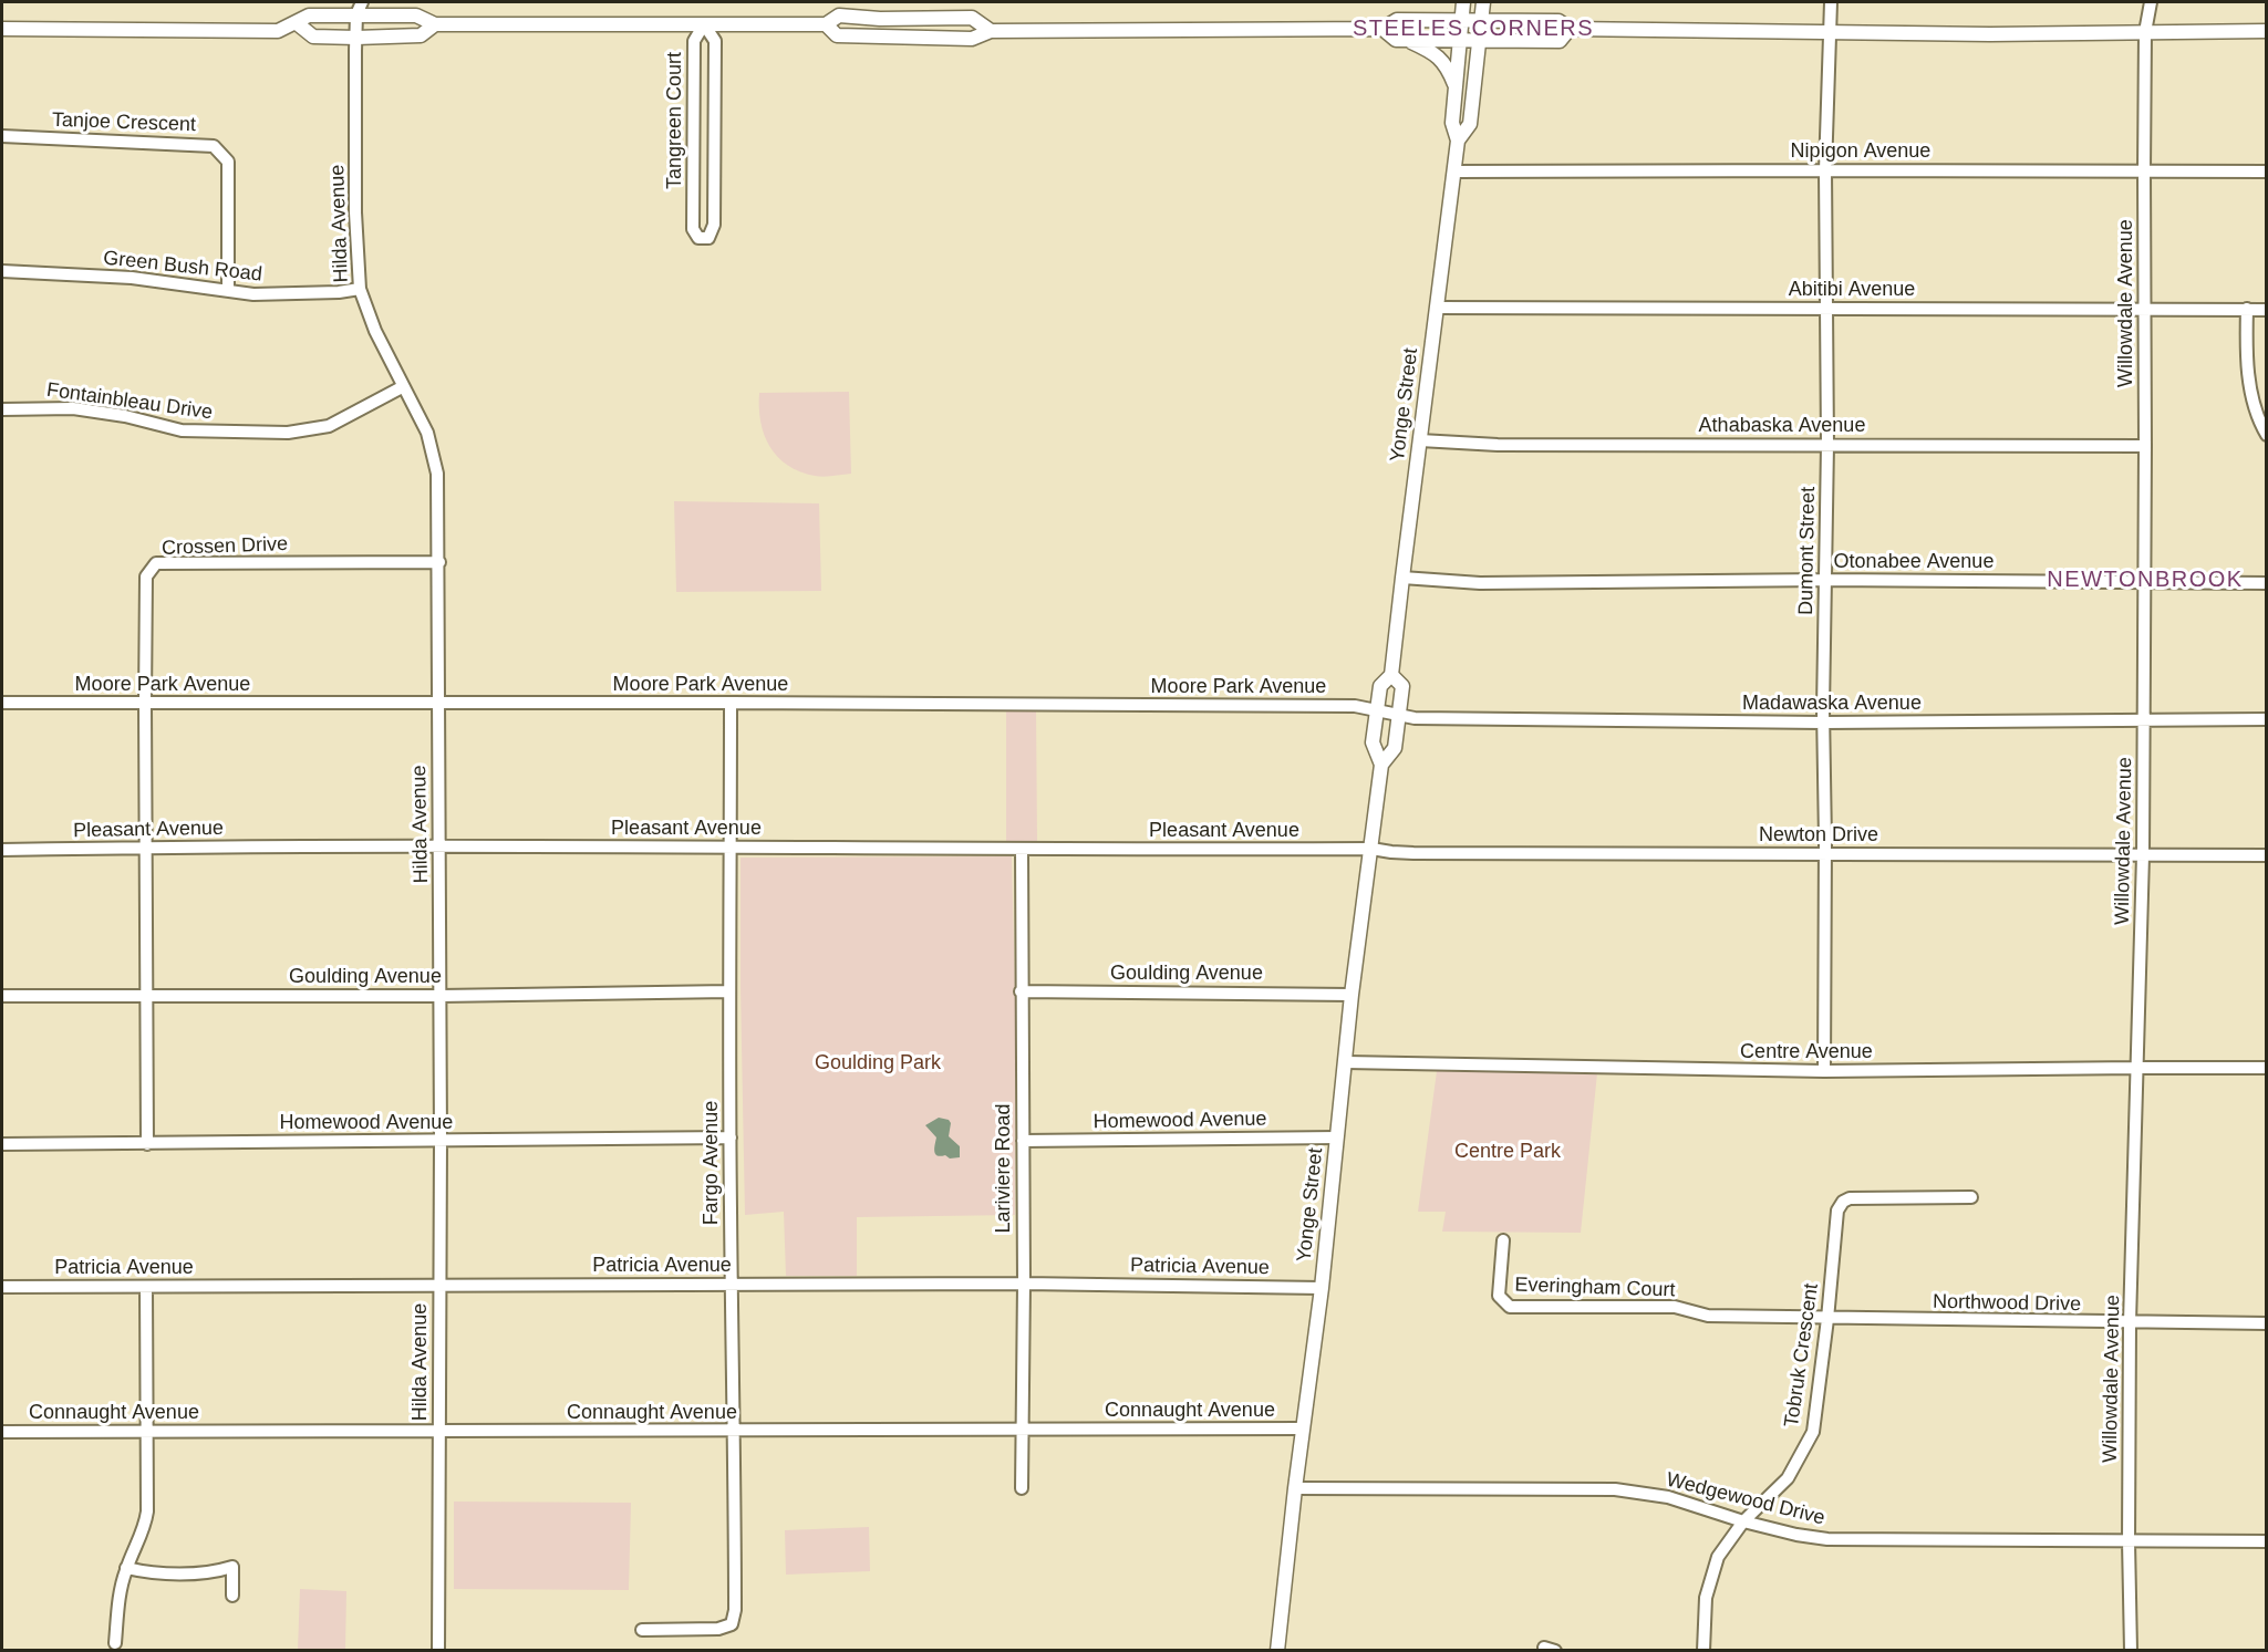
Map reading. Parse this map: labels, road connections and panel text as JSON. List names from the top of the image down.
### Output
{
  "streets": {
    "main road": ["Yonge Street"],
    "street": [
      "Tangreen Court",
      "Tanjoe Crescent",
      "Nipigon Avenue",
      "Hilda Avenue",
      "Green Bush Road",
      "Abitibi Avenue",
      "Willowdale Avenue",
      "Fontainbleau Drive",
      "Athabaska Avenue",
      "Crossen Drive",
      "Dumont Street",
      "Otonabee Avenue",
      "Moore Park Avenue",
      "Madawaska Avenue",
      "Pleasant Avenue",
      "Newton Drive",
      "Goulding Avenue",
      "Centre Avenue",
      "Homewood Avenue",
      "Fargo Avenue",
      "Lariviere Road",
      "Patricia Avenue",
      "Everingham Court",
      "Northwood Drive",
      "Tobruk Crescent",
      "Connaught Avenue",
      "Wedgewood Drive"
    ]
  },
  "crossings": [
    ["Tanjoe Crescent", "Green Bush Road"],
    ["Nipigon Avenue", "Willowdale Avenue"],
    ["Nipigon Avenue", "Yonge Street"],
    ["Nipigon Avenue", "Dumont Street"],
    ["Hilda Avenue", "Green Bush Road"],
    ["Hilda Avenue", "Fontainbleau Drive"],
    ["Hilda Avenue", "Crossen Drive"],
    ["Hilda Avenue", "Moore Park Avenue"],
    ["Hilda Avenue", "Pleasant Avenue"],
    ["Hilda Avenue", "Goulding Avenue"],
    ["Hilda Avenue", "Homewood Avenue"],
    ["Hilda Avenue", "Patricia Avenue"],
    ["Hilda Avenue", "Connaught Avenue"],
    ["Abitibi Avenue", "Willowdale Avenue"],
    ["Abitibi Avenue", "Yonge Street"],
    ["Abitibi Avenue", "Dumont Street"],
    ["Willowdale Avenue", "Athabaska Avenue"],
    ["Willowdale Avenue", "Otonabee Avenue"],
    ["Willowdale Avenue", "Madawaska Avenue"],
    ["Willowdale Avenue", "Newton Drive"],
    ["Willowdale Avenue", "Centre Avenue"],
    ["Willowdale Avenue", "Northwood Drive"],
    ["Willowdale Avenue", "Wedgewood Drive"],
    ["Yonge Street", "Athabaska Avenue"],
    ["Yonge Street", "Otonabee Avenue"],
    ["Yonge Street", "Moore Park Avenue"],
    ["Yonge Street", "Madawaska Avenue"],
    ["Yonge Street", "Pleasant Avenue"],
    ["Yonge Street", "Newton Drive"],
    ["Yonge Street", "Goulding Avenue"],
    ["Yonge Street", "Centre Avenue"],
    ["Yonge Street", "Homewood Avenue"],
    ["Yonge Street", "Patricia Avenue"],
    ["Yonge Street", "Connaught Avenue"],
    ["Yonge Street", "Wedgewood Drive"],
    ["Athabaska Avenue", "Dumont Street"],
    ["Crossen Drive", "Moore Park Avenue"],
    ["Crossen Drive", "Pleasant Avenue"],
    ["Crossen Drive", "Goulding Avenue"],
    ["Crossen Drive", "Homewood Avenue"],
    ["Dumont Street", "Otonabee Avenue"],
    ["Dumont Street", "Madawaska Avenue"],
    ["Dumont Street", "Newton Drive"],
    ["Dumont Street", "Centre Avenue"],
    ["Moore Park Avenue", "Madawaska Avenue"],
    ["Moore Park Avenue", "Fargo Avenue"],
    ["Pleasant Avenue", "Newton Drive"],
    ["Pleasant Avenue", "Fargo Avenue"],
    ["Pleasant Avenue", "Lariviere Road"],
    ["Goulding Avenue", "Fargo Avenue"],
    ["Goulding Avenue", "Lariviere Road"],
    ["Homewood Avenue", "Fargo Avenue"],
    ["Homewood Avenue", "Lariviere Road"],
    ["Fargo Avenue", "Patricia Avenue"],
    ["Fargo Avenue", "Connaught Avenue"],
    ["Lariviere Road", "Patricia Avenue"],
    ["Lariviere Road", "Connaught Avenue"],
    ["Everingham Court", "Northwood Drive"],
    ["Everingham Court", "Tobruk Crescent"],
    ["Northwood Drive", "Tobruk Crescent"],
    ["Tobruk Crescent", "Wedgewood Drive"]
  ],
  "districts": ["STEELES CORNERS", "NEWTONBROOK"],
  "parks": ["Goulding Park", "Centre Park"]
}
